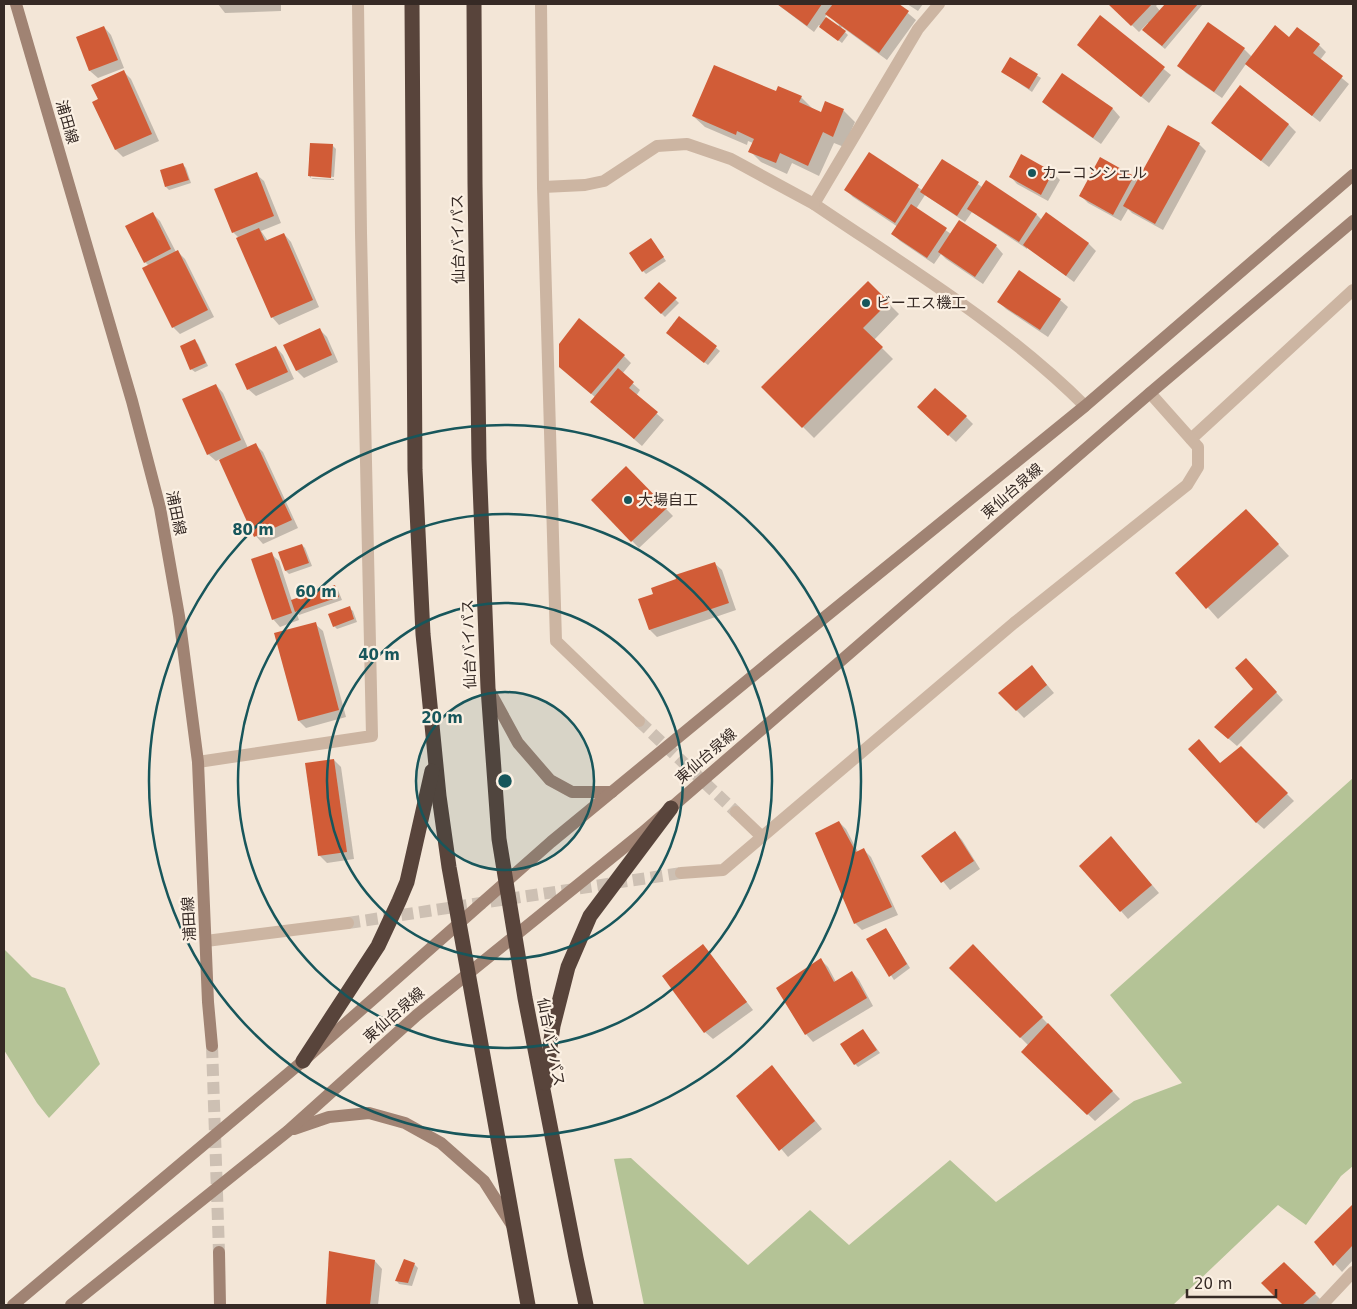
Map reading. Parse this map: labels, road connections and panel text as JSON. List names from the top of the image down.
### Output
{
  "streets": {
    "highway": ["仙台バイパス"],
    "street": ["浦田線", "東仙台泉線"]
  },
  "crossings": [
    ["仙台バイパス", "東仙台泉線"]
  ],
  "places": ["カーコンシェル", "ビーエス機工", "大場自工"],
  "scale_bar": "20 m",
  "rings": [
    "80 m",
    "60 m",
    "40 m",
    "20 m"
  ]
}
